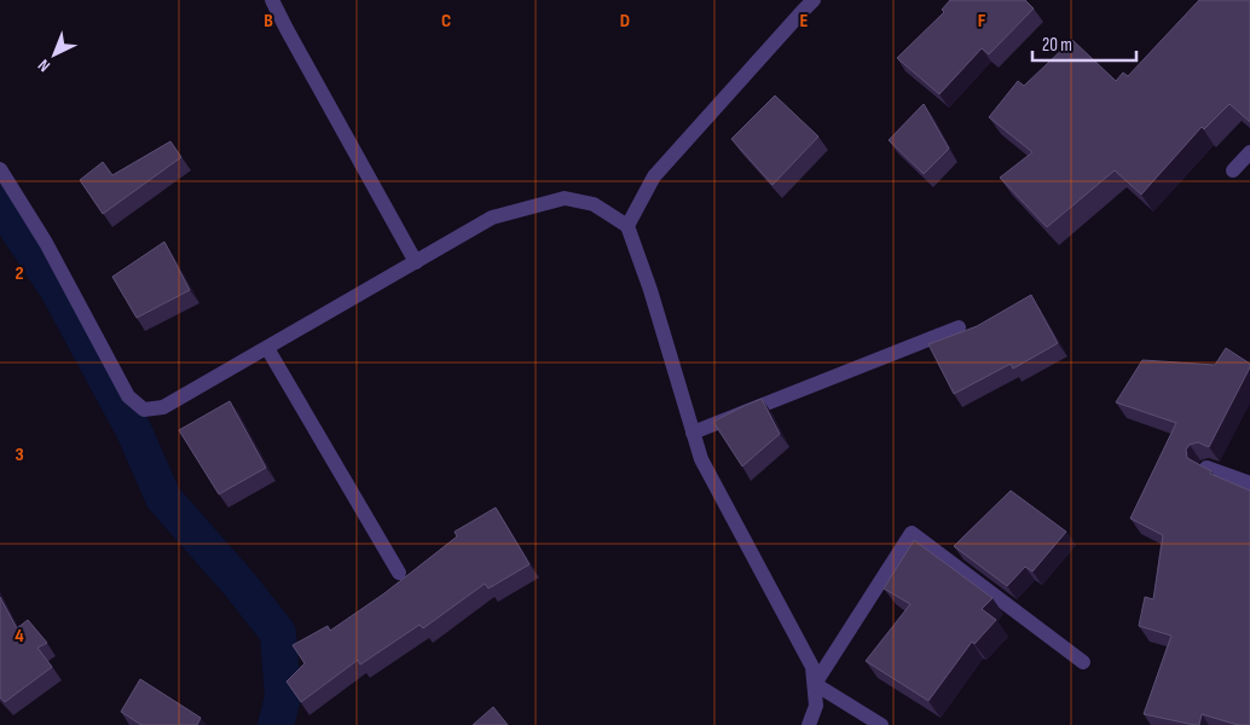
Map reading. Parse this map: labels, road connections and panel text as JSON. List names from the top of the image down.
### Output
{
  "scale_bar": "20 m",
  "north": "bottom left",
  "grid": {
    "columns": [
      "B",
      "C",
      "D",
      "E",
      "F"
    ],
    "rows": ["2", "3", "4"]
  }
}
